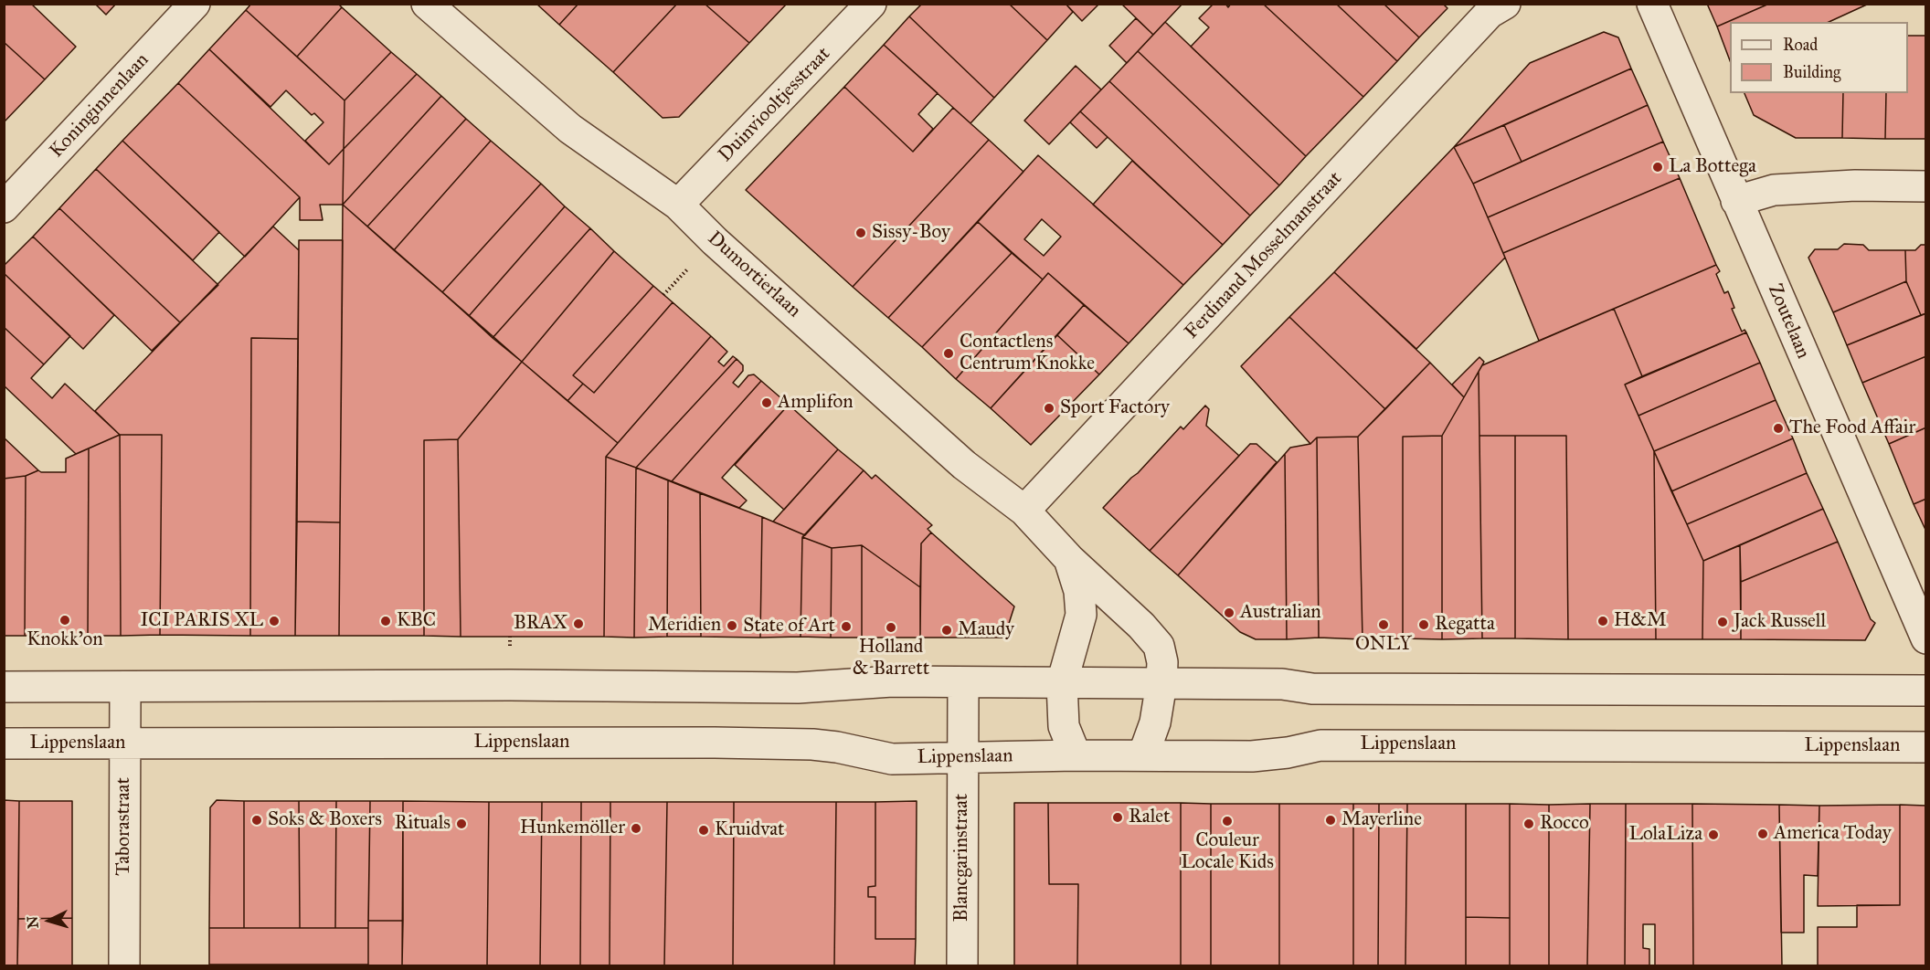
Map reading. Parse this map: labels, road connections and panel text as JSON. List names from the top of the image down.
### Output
{
  "streets": {
    "street": [
      "Duinviooltjesstraat",
      "Koninginnenlaan",
      "Ferdinand Mosselmanstraat",
      "Dumortierlaan",
      "Zoutelaan",
      "Lippenslaan",
      "Taborastraat",
      "Blancgarinstraat"
    ]
  },
  "crossings": [
    ["Duinviooltjesstraat", "Dumortierlaan"],
    ["Ferdinand Mosselmanstraat", "Dumortierlaan"],
    ["Dumortierlaan", "Lippenslaan"],
    ["Lippenslaan", "Taborastraat"],
    ["Lippenslaan", "Blancgarinstraat"]
  ],
  "places": [
    "La Bottega",
    "Sissy-Boy",
    "Contactlens Centrum Knokke",
    "Amplifon",
    "Sport Factory",
    "The Food Affair",
    "Australian",
    "Knokk'on",
    "ICI PARIS XL",
    "KBC",
    "H&M",
    "Jack Russell",
    "BRAX",
    "ONLY",
    "Regatta",
    "Meridien",
    "State of Art",
    "Holland & Barrett",
    "Maudy",
    "Ralet",
    "Soks & Boxers",
    "Mayerline",
    "Couleur Locale Kids",
    "Rituals",
    "Rocco",
    "Hunkemöller",
    "Kruidvat",
    "America Today",
    "LolaLiza"
  ],
  "legend": ["Road", "Building"],
  "north": "left"
}
